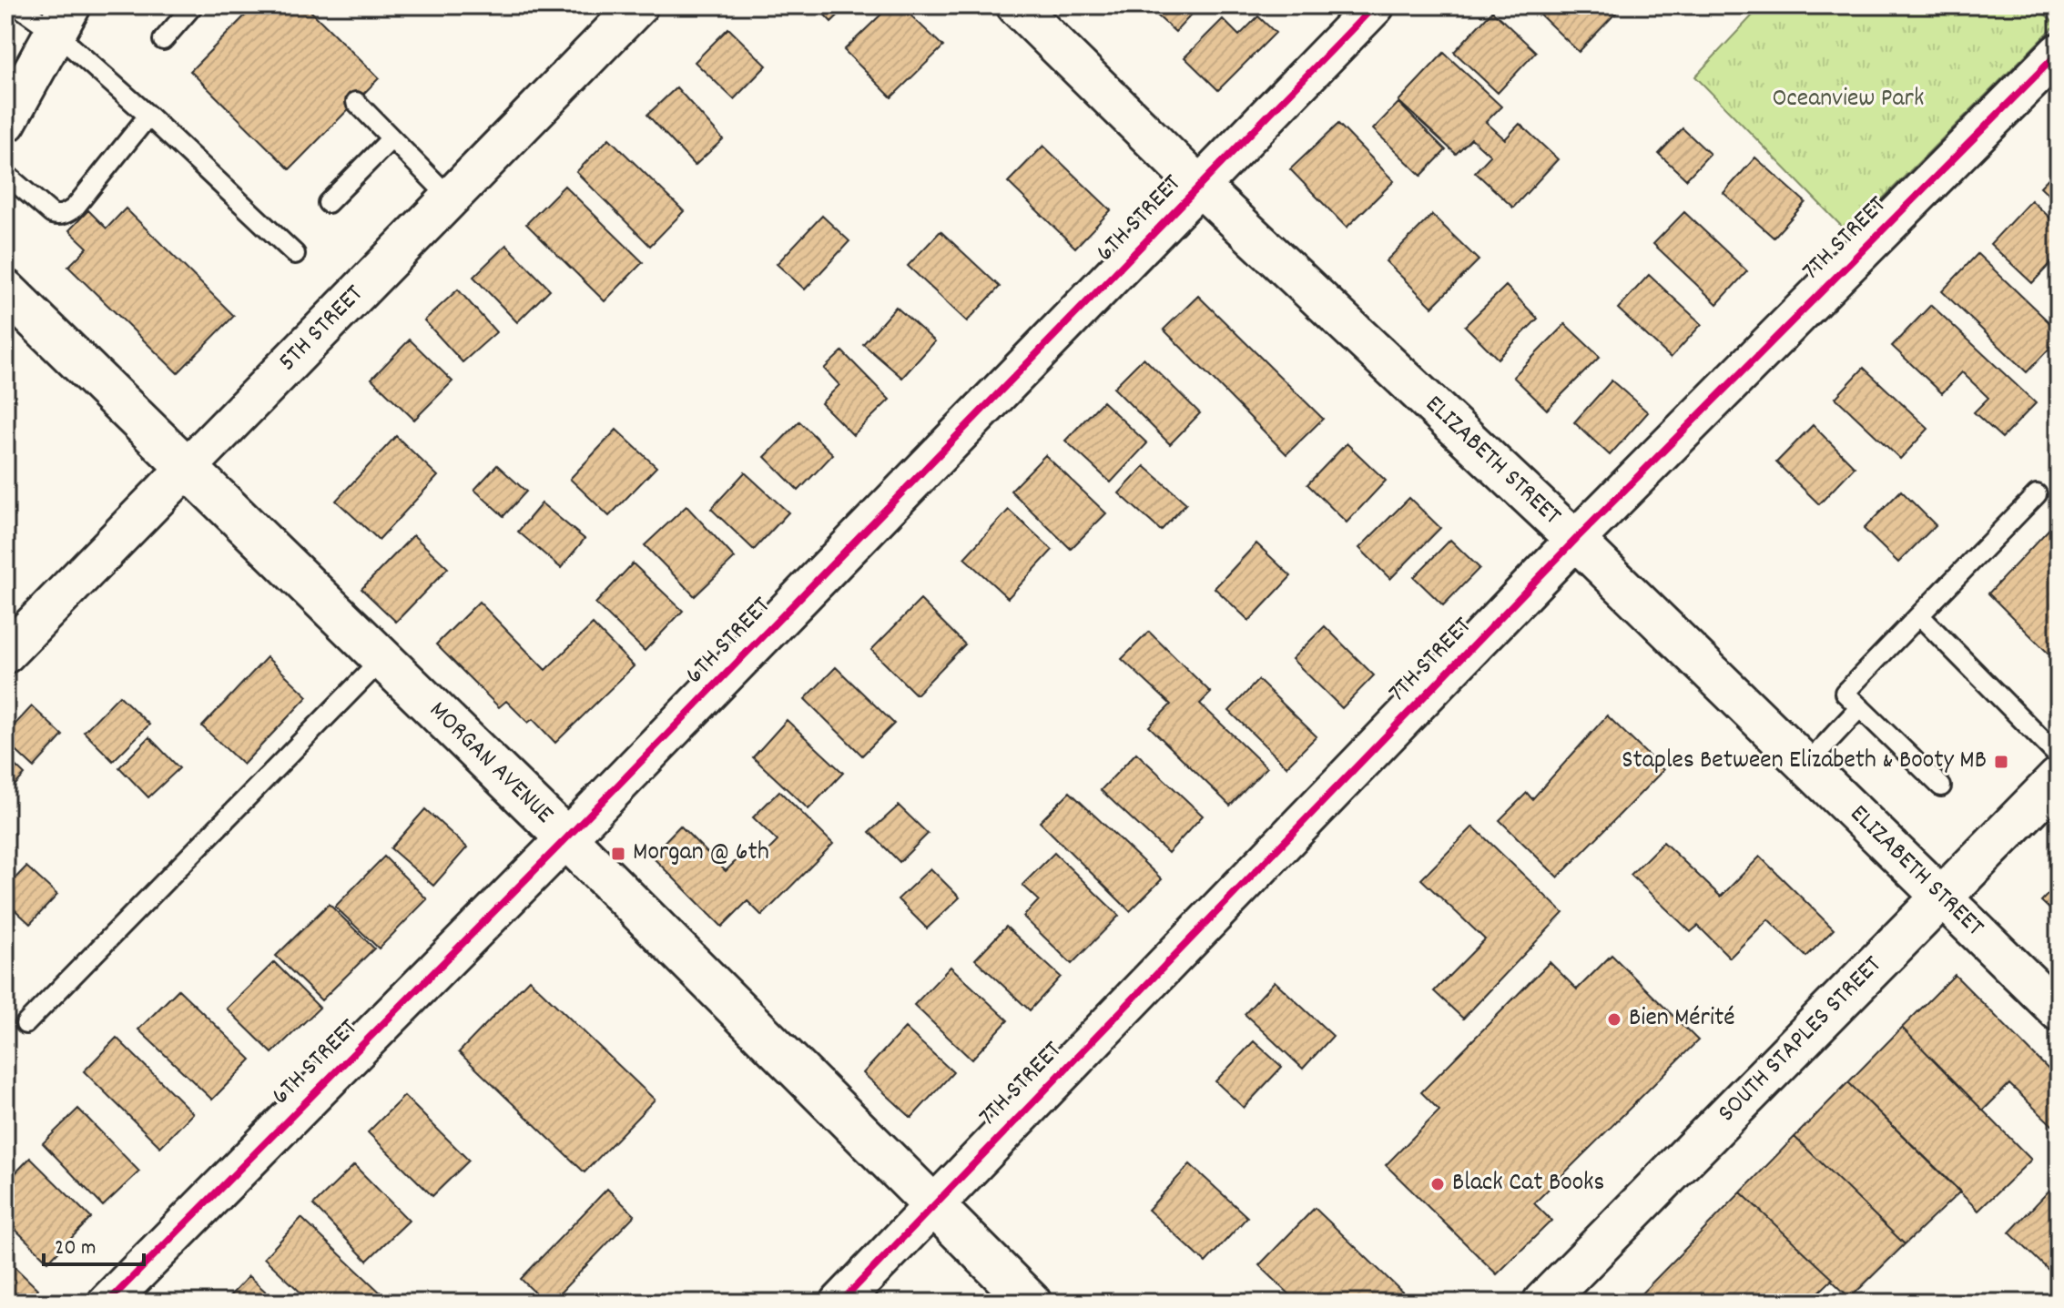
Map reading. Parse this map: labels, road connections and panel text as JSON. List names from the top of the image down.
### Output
{
  "streets": {
    "main road": ["MORGAN AVENUE", "SOUTH STAPLES STREET"],
    "street": [
      "6TH STREET",
      "7TH STREET",
      "5TH STREET",
      "ELIZABETH STREET"
    ]
  },
  "crossings": [
    ["6TH STREET", "ELIZABETH STREET"],
    ["6TH STREET", "MORGAN AVENUE"],
    ["7TH STREET", "ELIZABETH STREET"],
    ["7TH STREET", "MORGAN AVENUE"],
    ["5TH STREET", "MORGAN AVENUE"],
    ["ELIZABETH STREET", "SOUTH STAPLES STREET"]
  ],
  "parks": ["Oceanview Park"],
  "places": {
    "transit": ["Staples Between Elizabeth & Booty MB", "Morgan @ 6th"],
    "other": ["Bien Mérité", "Black Cat Books"]
  },
  "scale_bar": "20 m"
}
